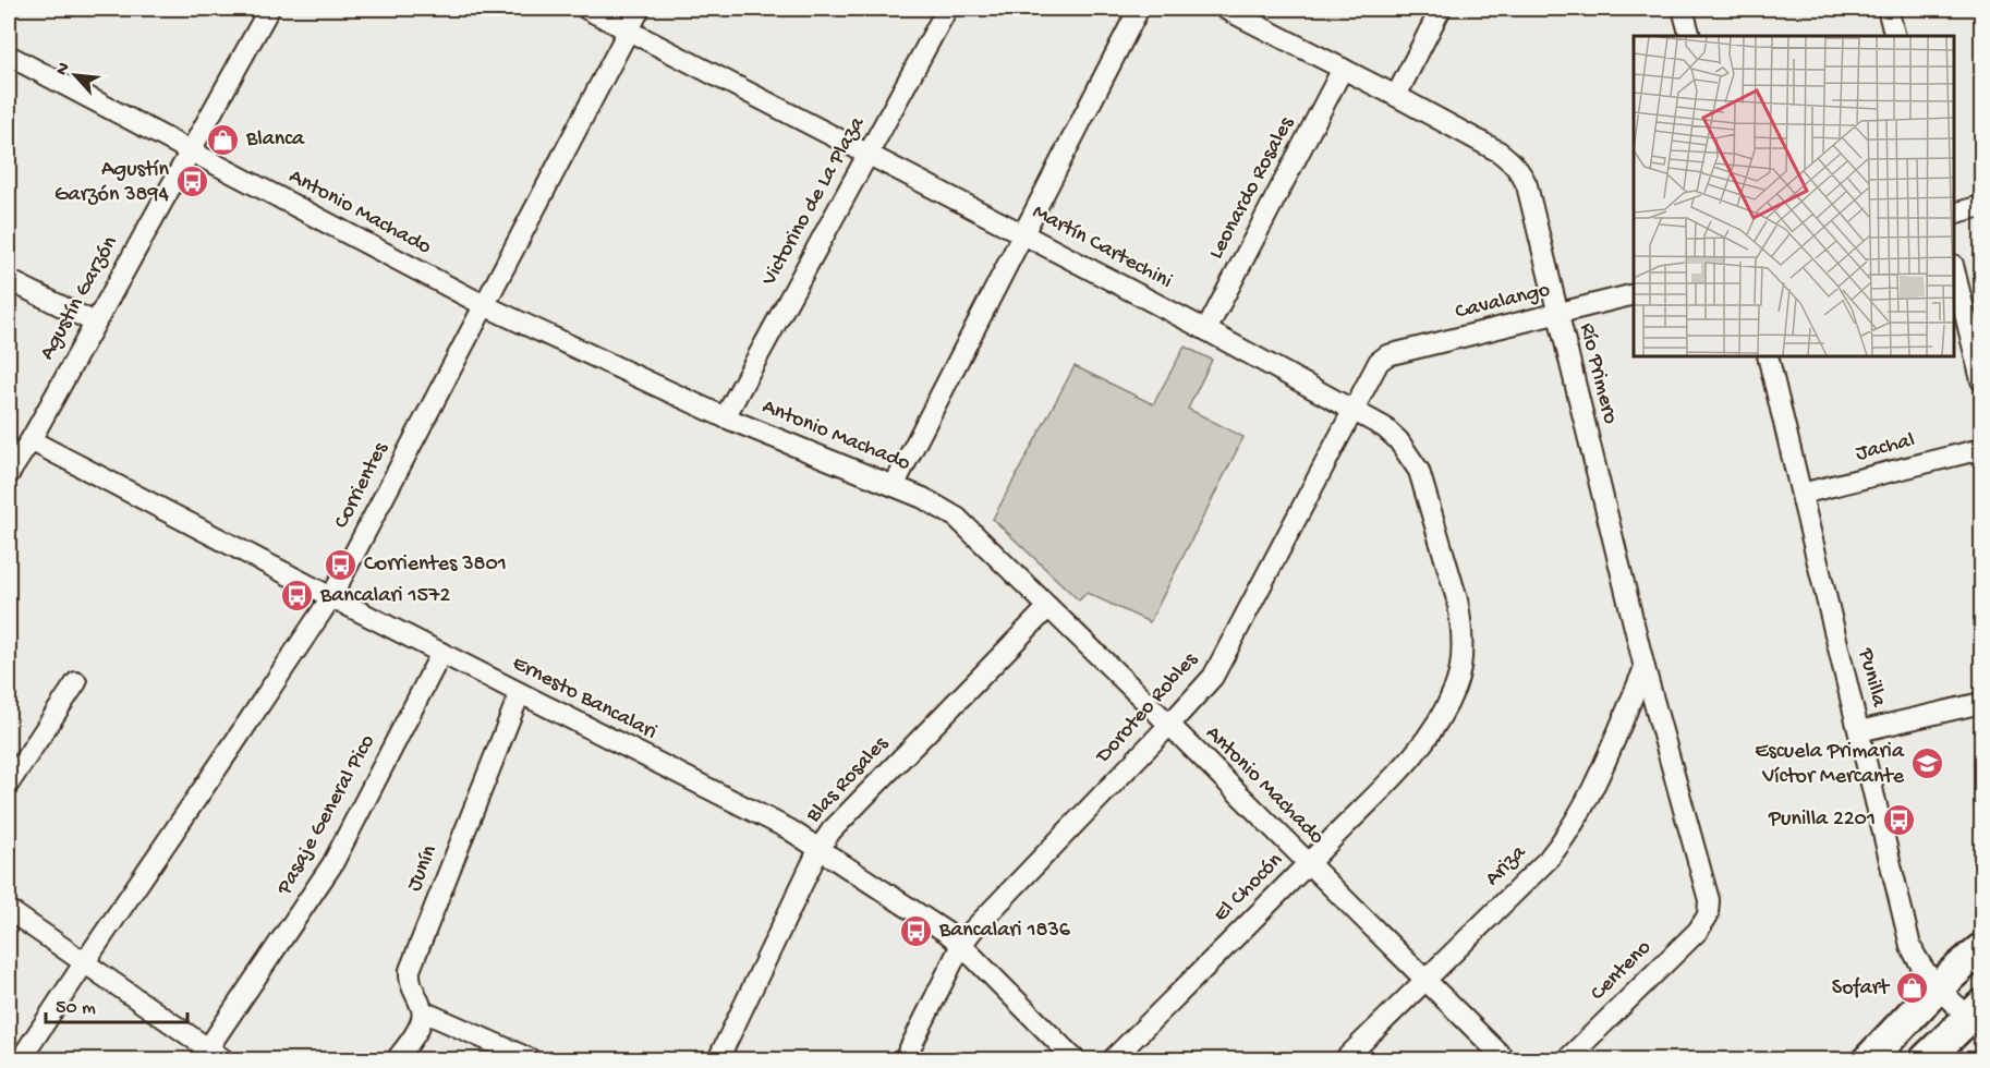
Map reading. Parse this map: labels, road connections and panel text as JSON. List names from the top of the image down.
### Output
{
  "streets": {
    "street": [
      "Leonardo Rosales",
      "Victorino de La Plaza",
      "Antonio Machado",
      "Martín Cartechini",
      "Agustín Garzón",
      "Cavalango",
      "Río Primero",
      "Jachal",
      "Corrientes",
      "Punilla",
      "Ernesto Bancalari",
      "Doroteo Robles",
      "Blas Rosales",
      "Pasaje General Pico",
      "Ariza",
      "Junín",
      "El Chocón",
      "Centeno"
    ]
  },
  "crossings": [
    ["Leonardo Rosales", "Martín Cartechini"],
    ["Leonardo Rosales", "Río Primero"],
    ["Victorino de La Plaza", "Antonio Machado"],
    ["Victorino de La Plaza", "Martín Cartechini"],
    ["Antonio Machado", "Agustín Garzón"],
    ["Antonio Machado", "Corrientes"],
    ["Antonio Machado", "Doroteo Robles"],
    ["Antonio Machado", "Blas Rosales"],
    ["Antonio Machado", "Ariza"],
    ["Antonio Machado", "El Chocón"],
    ["Martín Cartechini", "Corrientes"],
    ["Martín Cartechini", "Doroteo Robles"],
    ["Martín Cartechini", "El Chocón"],
    ["Agustín Garzón", "Ernesto Bancalari"],
    ["Cavalango", "Río Primero"],
    ["Cavalango", "Doroteo Robles"],
    ["Río Primero", "Ariza"],
    ["Río Primero", "Centeno"],
    ["Jachal", "Punilla"],
    ["Corrientes", "Ernesto Bancalari"],
    ["Ernesto Bancalari", "Doroteo Robles"],
    ["Ernesto Bancalari", "Blas Rosales"],
    ["Ernesto Bancalari", "Pasaje General Pico"],
    ["Ernesto Bancalari", "Junín"]
  ],
  "places": {
    "shop": ["Blanca", "Sofart"],
    "bus stop": [
      "Agustín Garzón 3894",
      "Corrientes 3801",
      "Bancalari 1572",
      "Punilla 2201",
      "Bancalari 1836"
    ],
    "school or university": ["Escuela Primaria Víctor Mercante"]
  },
  "scale_bar": "50 m",
  "north": "top left"
}
